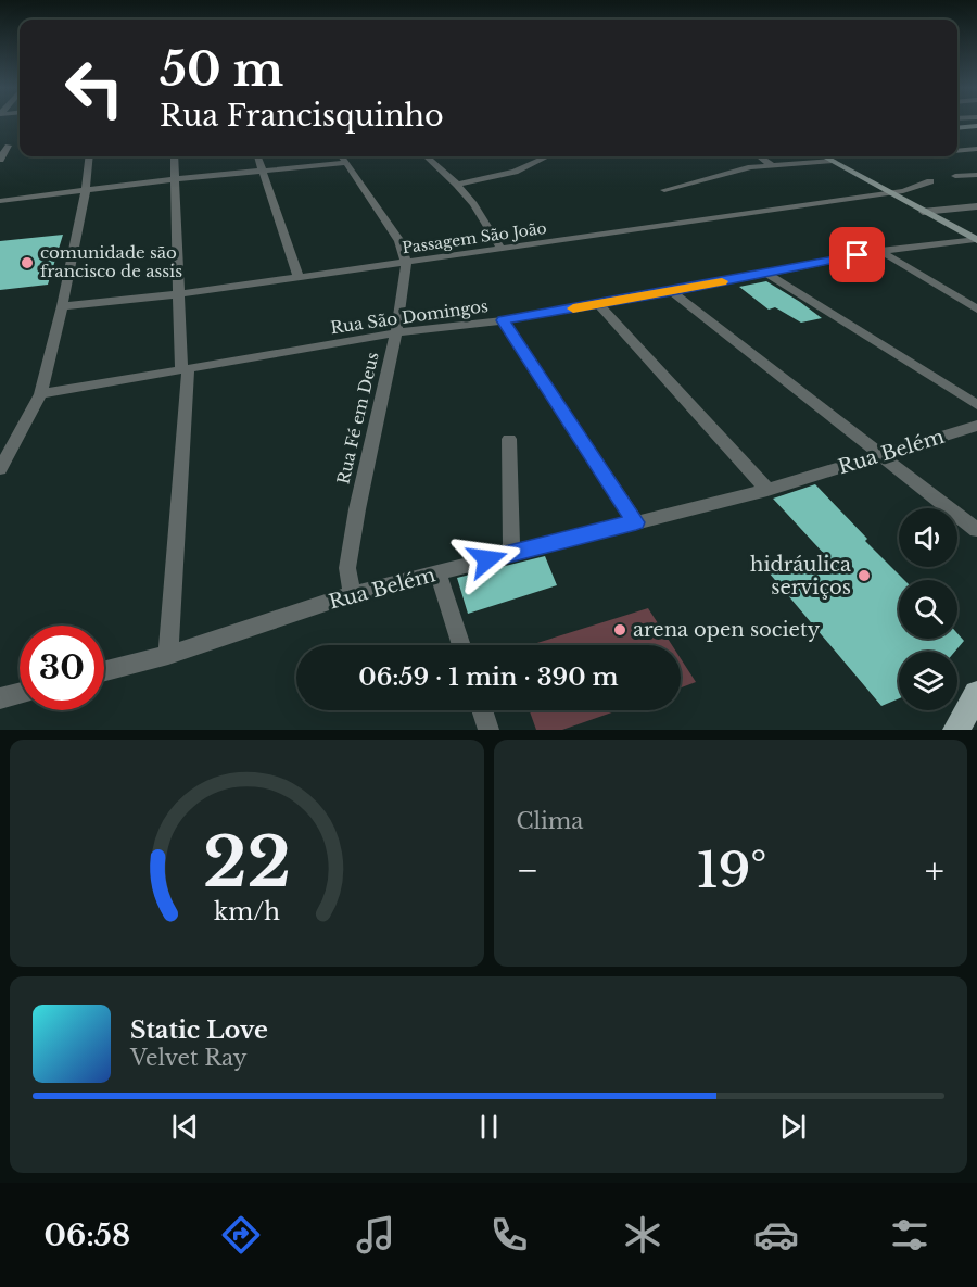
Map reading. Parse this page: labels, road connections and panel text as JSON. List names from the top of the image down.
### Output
{
  "streets": {
    "street": [
      "Passagem São João",
      "Rua São Domingos",
      "Rua Fé em Deus",
      "Rua Belém"
    ]
  },
  "crossings": [
    ["Passagem São João", "Rua Fé em Deus"],
    ["Rua São Domingos", "Rua Fé em Deus"],
    ["Rua Fé em Deus", "Rua Belém"]
  ],
  "places": ["comunidade são francisco de assis", "hidráulica serviços", "arena open society"],
  "page": {
    "turn": ["50 m", "Rua Francisquinho"],
    "limit": "30",
    "trip": "06:59 · 1 min · 390 m",
    "tile": "Clima",
    "heat": ["−", "19°", "+"],
    "song": ["Static Love", "Velvet Ray"],
    "tabs": "06:58",
    "gauge": ["22", "km/h"]
  }
}
